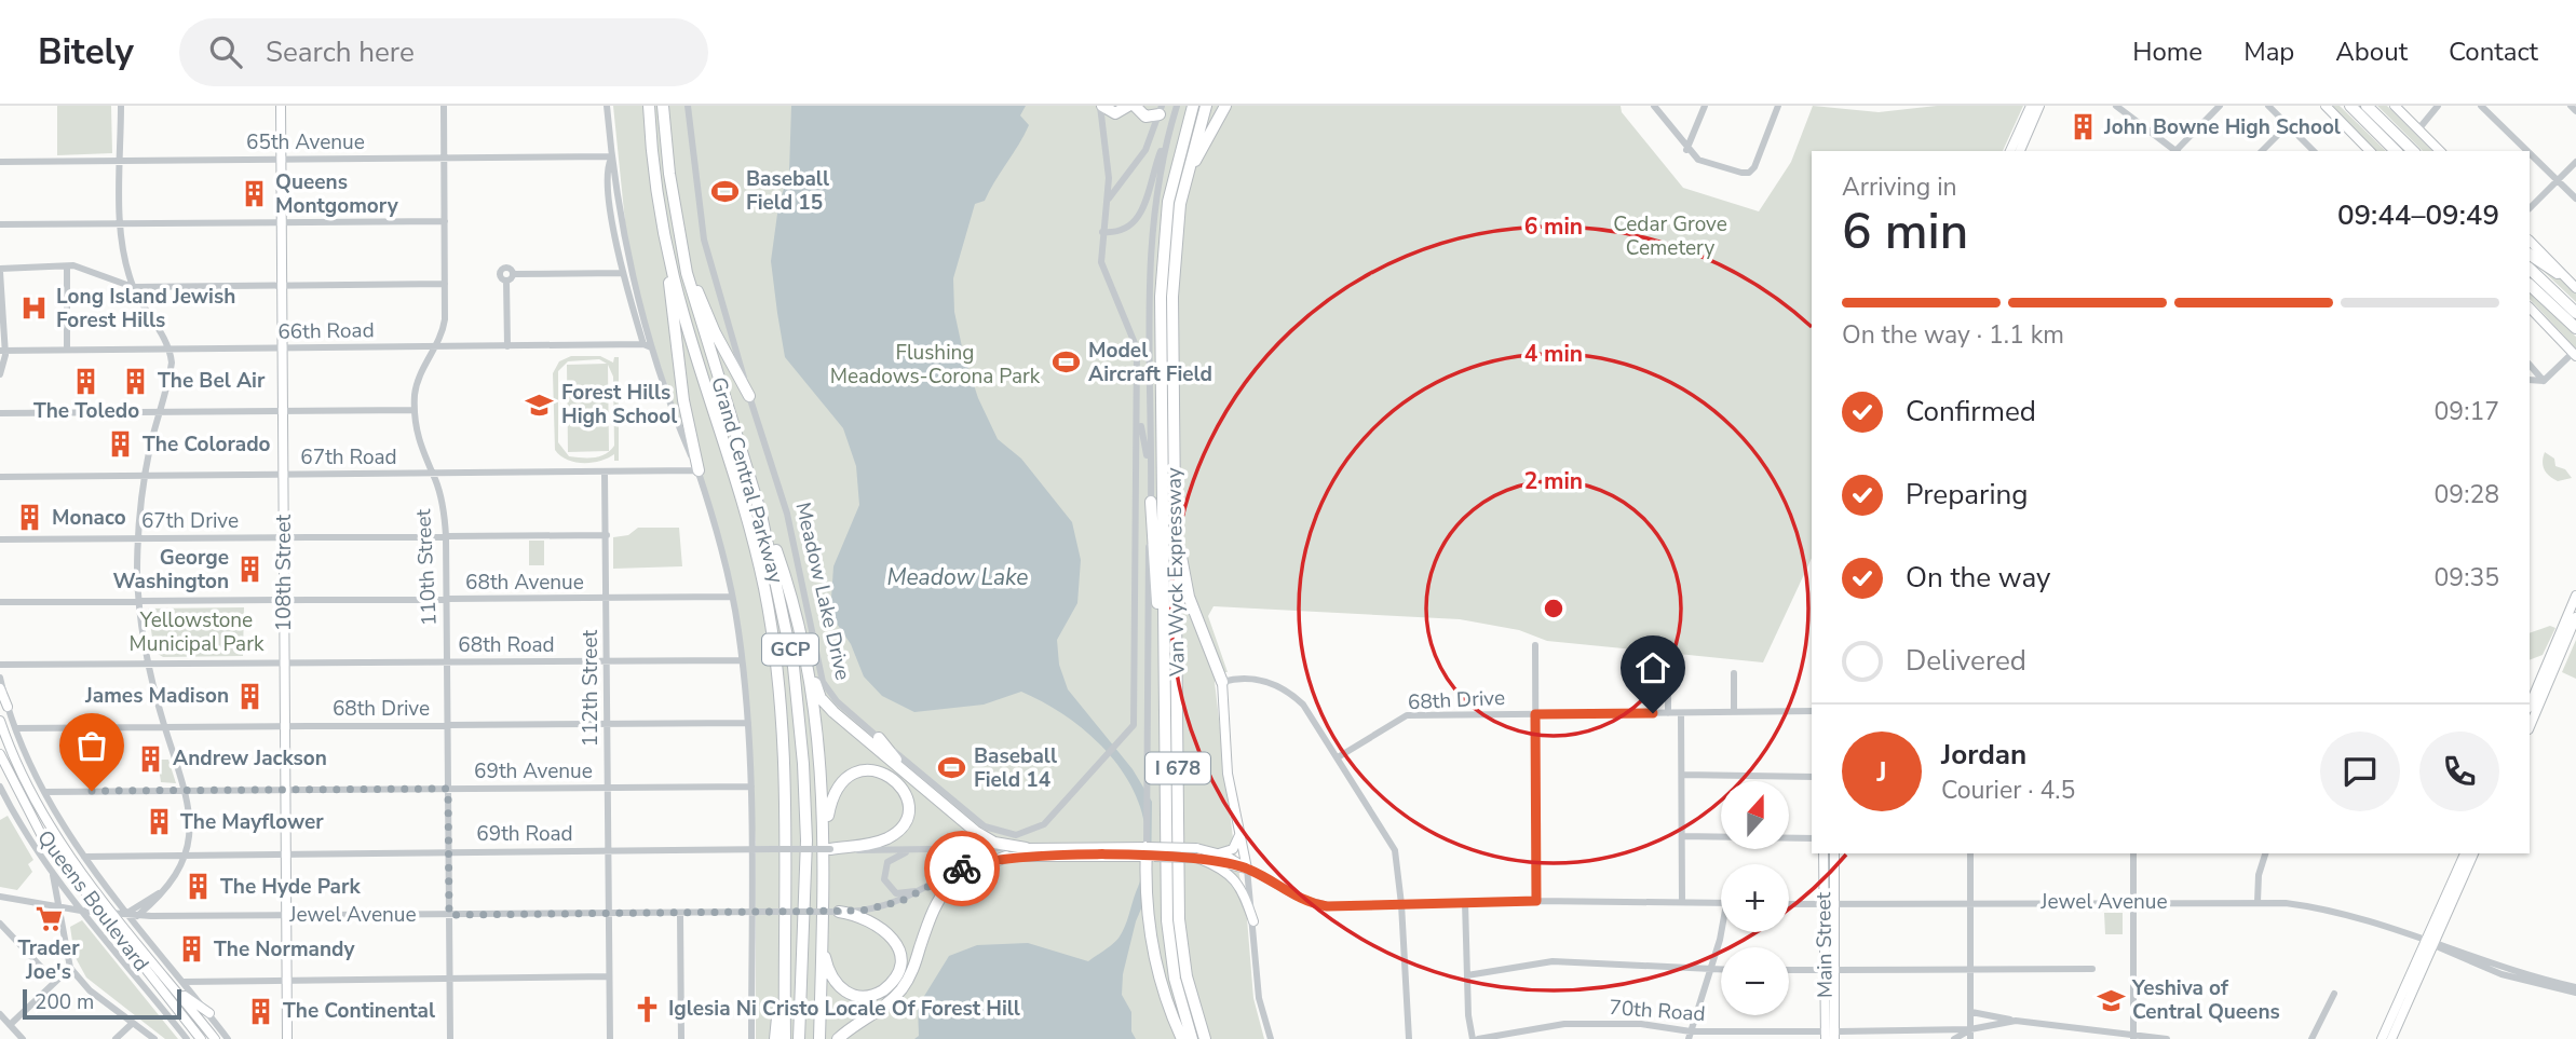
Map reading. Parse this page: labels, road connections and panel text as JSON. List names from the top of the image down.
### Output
{
  "streets": {
    "highway": [
      "Grand Central Parkway",
      "Van Wyck Expressway",
      "GCP",
      "I 678"
    ],
    "main road": [
      "108th Street",
      "Queens Boulevard",
      "Jewel Avenue",
      "Main Street"
    ],
    "street": [
      "65th Avenue",
      "66th Road",
      "67th Road",
      "67th Drive",
      "110th Street",
      "68th Avenue",
      "Meadow Lake Drive",
      "68th Road",
      "112th Street",
      "68th Drive",
      "69th Avenue",
      "69th Road",
      "70th Road"
    ]
  },
  "crossings": [
    ["65th Avenue", "110th Street"],
    ["65th Avenue", "108th Street"],
    ["66th Road", "110th Street"],
    ["66th Road", "108th Street"],
    ["67th Road", "110th Street"],
    ["67th Road", "108th Street"],
    ["67th Road", "112th Street"],
    ["67th Drive", "110th Street"],
    ["67th Drive", "108th Street"],
    ["67th Drive", "112th Street"],
    ["110th Street", "68th Avenue"],
    ["110th Street", "68th Road"],
    ["110th Street", "68th Drive"],
    ["110th Street", "69th Avenue"],
    ["110th Street", "69th Road"],
    ["110th Street", "Jewel Avenue"],
    ["108th Street", "68th Avenue"],
    ["108th Street", "68th Road"],
    ["108th Street", "68th Drive"],
    ["108th Street", "69th Avenue"],
    ["108th Street", "69th Road"],
    ["108th Street", "Jewel Avenue"],
    ["68th Avenue", "112th Street"],
    ["68th Road", "112th Street"],
    ["112th Street", "68th Drive"],
    ["112th Street", "69th Avenue"],
    ["112th Street", "69th Road"],
    ["112th Street", "Jewel Avenue"],
    ["68th Drive", "Queens Boulevard"],
    ["69th Avenue", "Queens Boulevard"],
    ["69th Road", "Queens Boulevard"],
    ["69th Road", "Jewel Avenue"],
    ["Queens Boulevard", "Jewel Avenue"],
    ["Jewel Avenue", "Main Street"],
    ["Main Street", "70th Road"]
  ],
  "water": ["Meadow Lake"],
  "parks": ["Cedar Grove Cemetery", "Flushing Meadows-Corona Park", "Yellowstone Municipal Park"],
  "places": {
    "building": [
      "John Bowne High School",
      "Queens Montgomory",
      "The Toledo",
      "The Bel Air",
      "The Colorado",
      "Monaco",
      "George Washington",
      "James Madison",
      "Andrew Jackson",
      "The Mayflower",
      "The Hyde Park",
      "The Normandy",
      "The Continental"
    ],
    "sports": ["Baseball Field 15", "Model Aircraft Field", "Baseball Field 14"],
    "hospital": ["Long Island Jewish Forest Hills"],
    "school or university": ["Forest Hills High School", "Yeshiva of Central Queens"],
    "supermarket": ["Trader Joe's"],
    "church": ["Iglesia Ni Cristo Locale Of Forest Hill"]
  },
  "scale_bar": "200 m",
  "north": "top",
  "page": {
    "header": "Bitely",
    "search": "Search here",
    "nav": [
      "Home",
      "Map",
      "About",
      "Contact"
    ],
    "heading": ["6 min", "Arriving in", "09:44–09:49"],
    "panel": ["Jordan", "Courier · 4.5"],
    "bar": "On the way · 1.1 km",
    "list": [
      ["Confirmed", "09:17"],
      ["Preparing", "09:28"],
      ["On the way", "09:35"],
      "Delivered"
    ],
    "round": "J",
    "map_buttons": ["+", "−"],
    "scale": "200 m"
  },
  "rings": ["6 min", "4 min", "2 min"]
}
